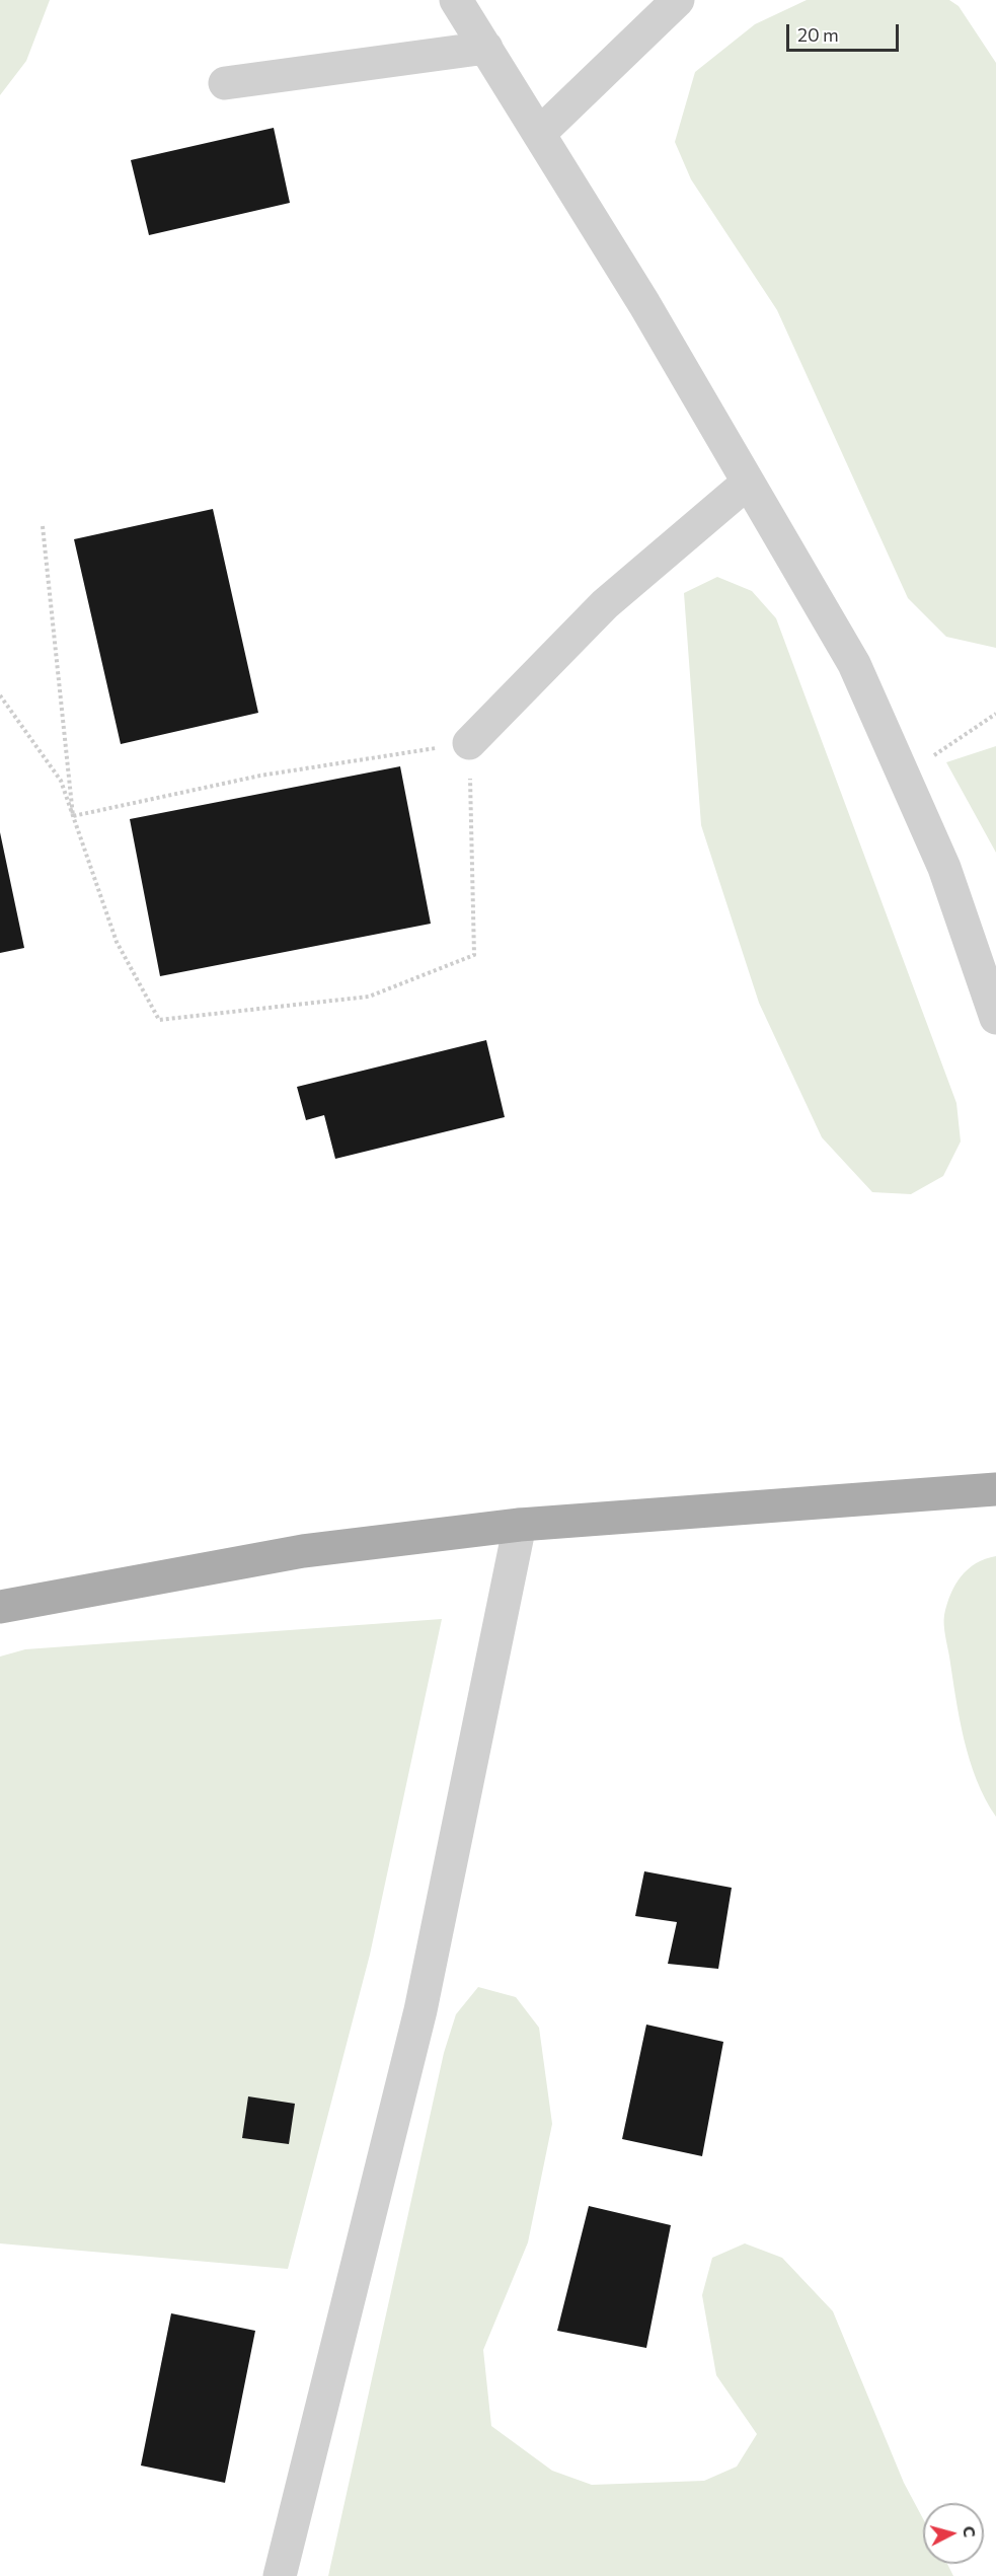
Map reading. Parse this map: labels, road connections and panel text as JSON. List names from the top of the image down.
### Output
{
  "scale_bar": "20 m",
  "north": "right"
}
